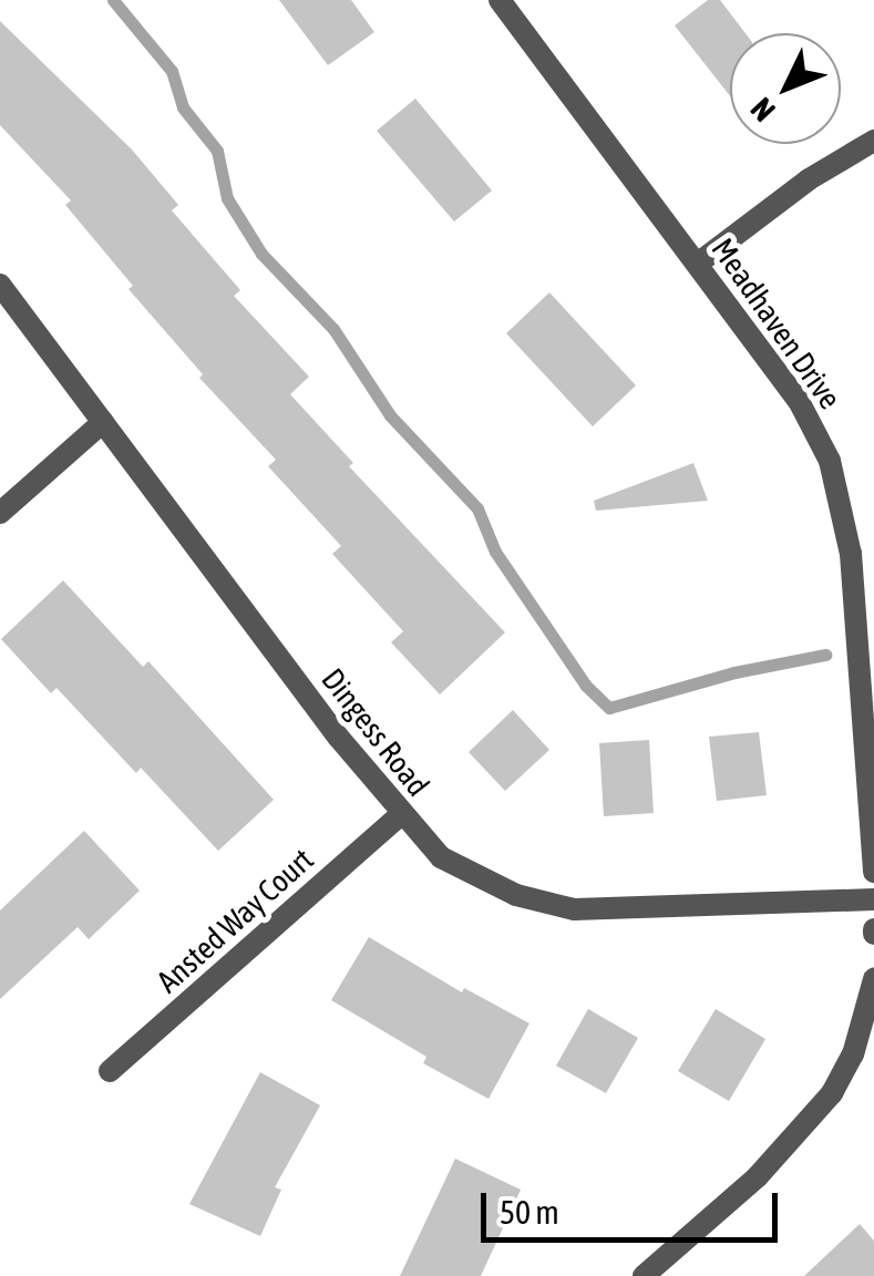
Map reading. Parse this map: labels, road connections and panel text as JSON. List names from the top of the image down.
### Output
{
  "streets": {
    "street": ["Meadhaven Drive", "Dingess Road", "Ansted Way Court"]
  },
  "crossings": [
    ["Dingess Road", "Ansted Way Court"]
  ],
  "scale_bar": "50 m",
  "north": "bottom left"
}
